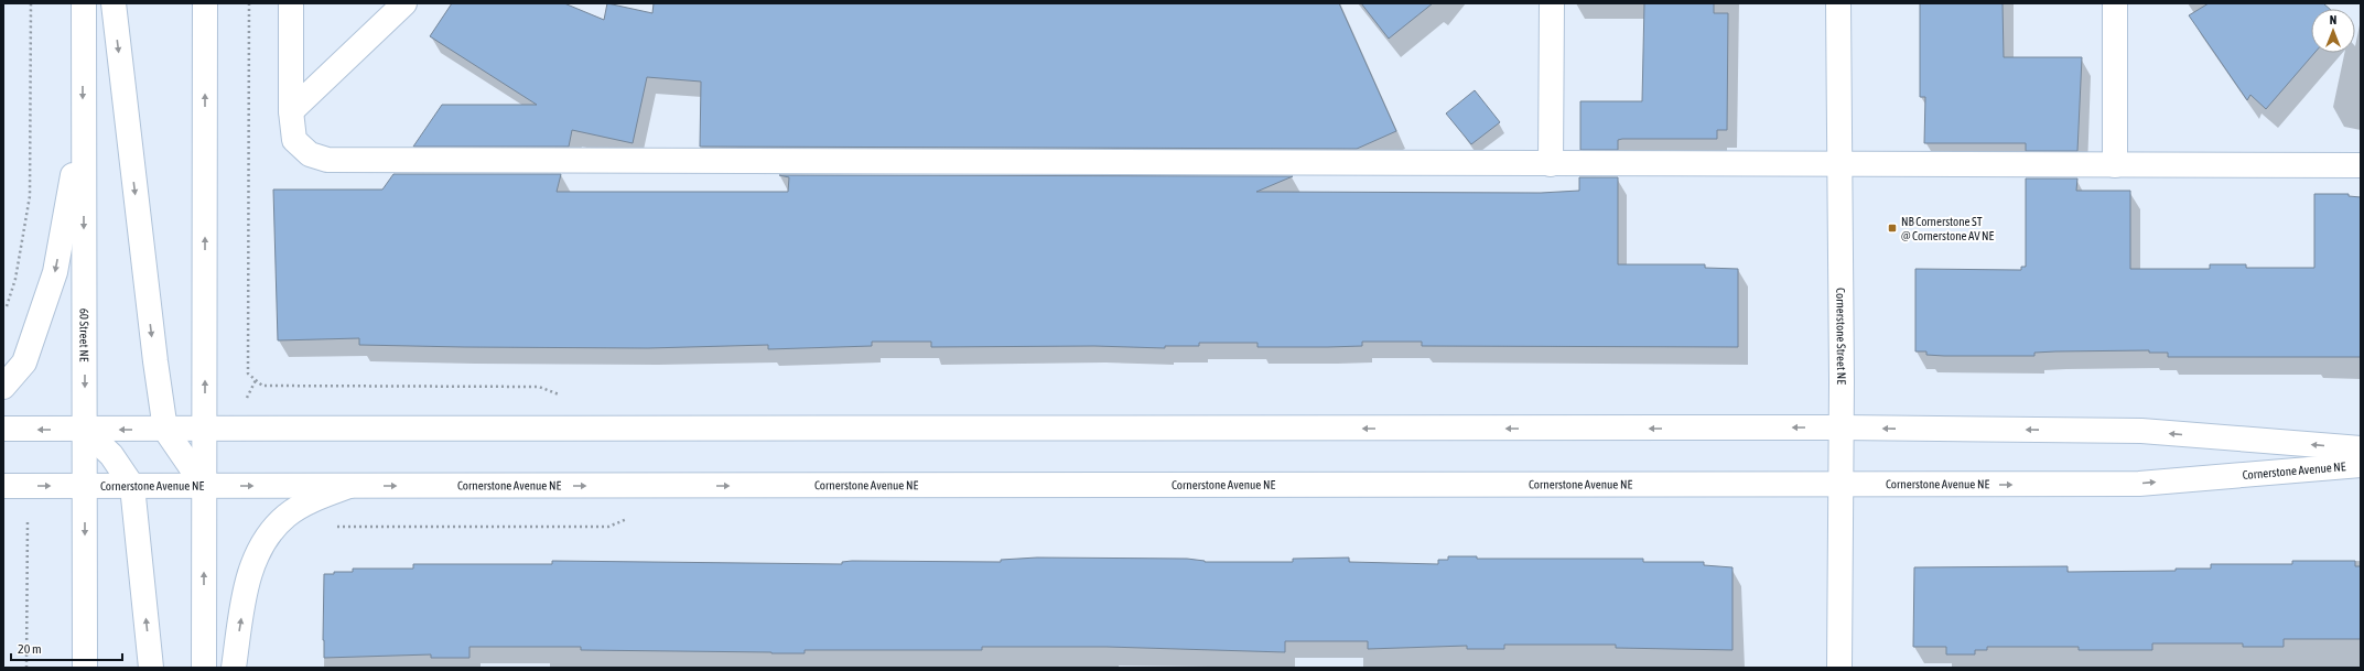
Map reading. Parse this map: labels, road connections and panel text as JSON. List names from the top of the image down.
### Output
{
  "streets": {
    "street": ["60 Street NE", "Cornerstone Street NE", "Cornerstone Avenue NE"]
  },
  "crossings": [
    ["60 Street NE", "Cornerstone Avenue NE"],
    ["Cornerstone Street NE", "Cornerstone Avenue NE"]
  ],
  "places": {
    "transit": ["NB Cornerstone ST @ Cornerstone AV NE"]
  },
  "scale_bar": "20 m",
  "north": "top"
}
